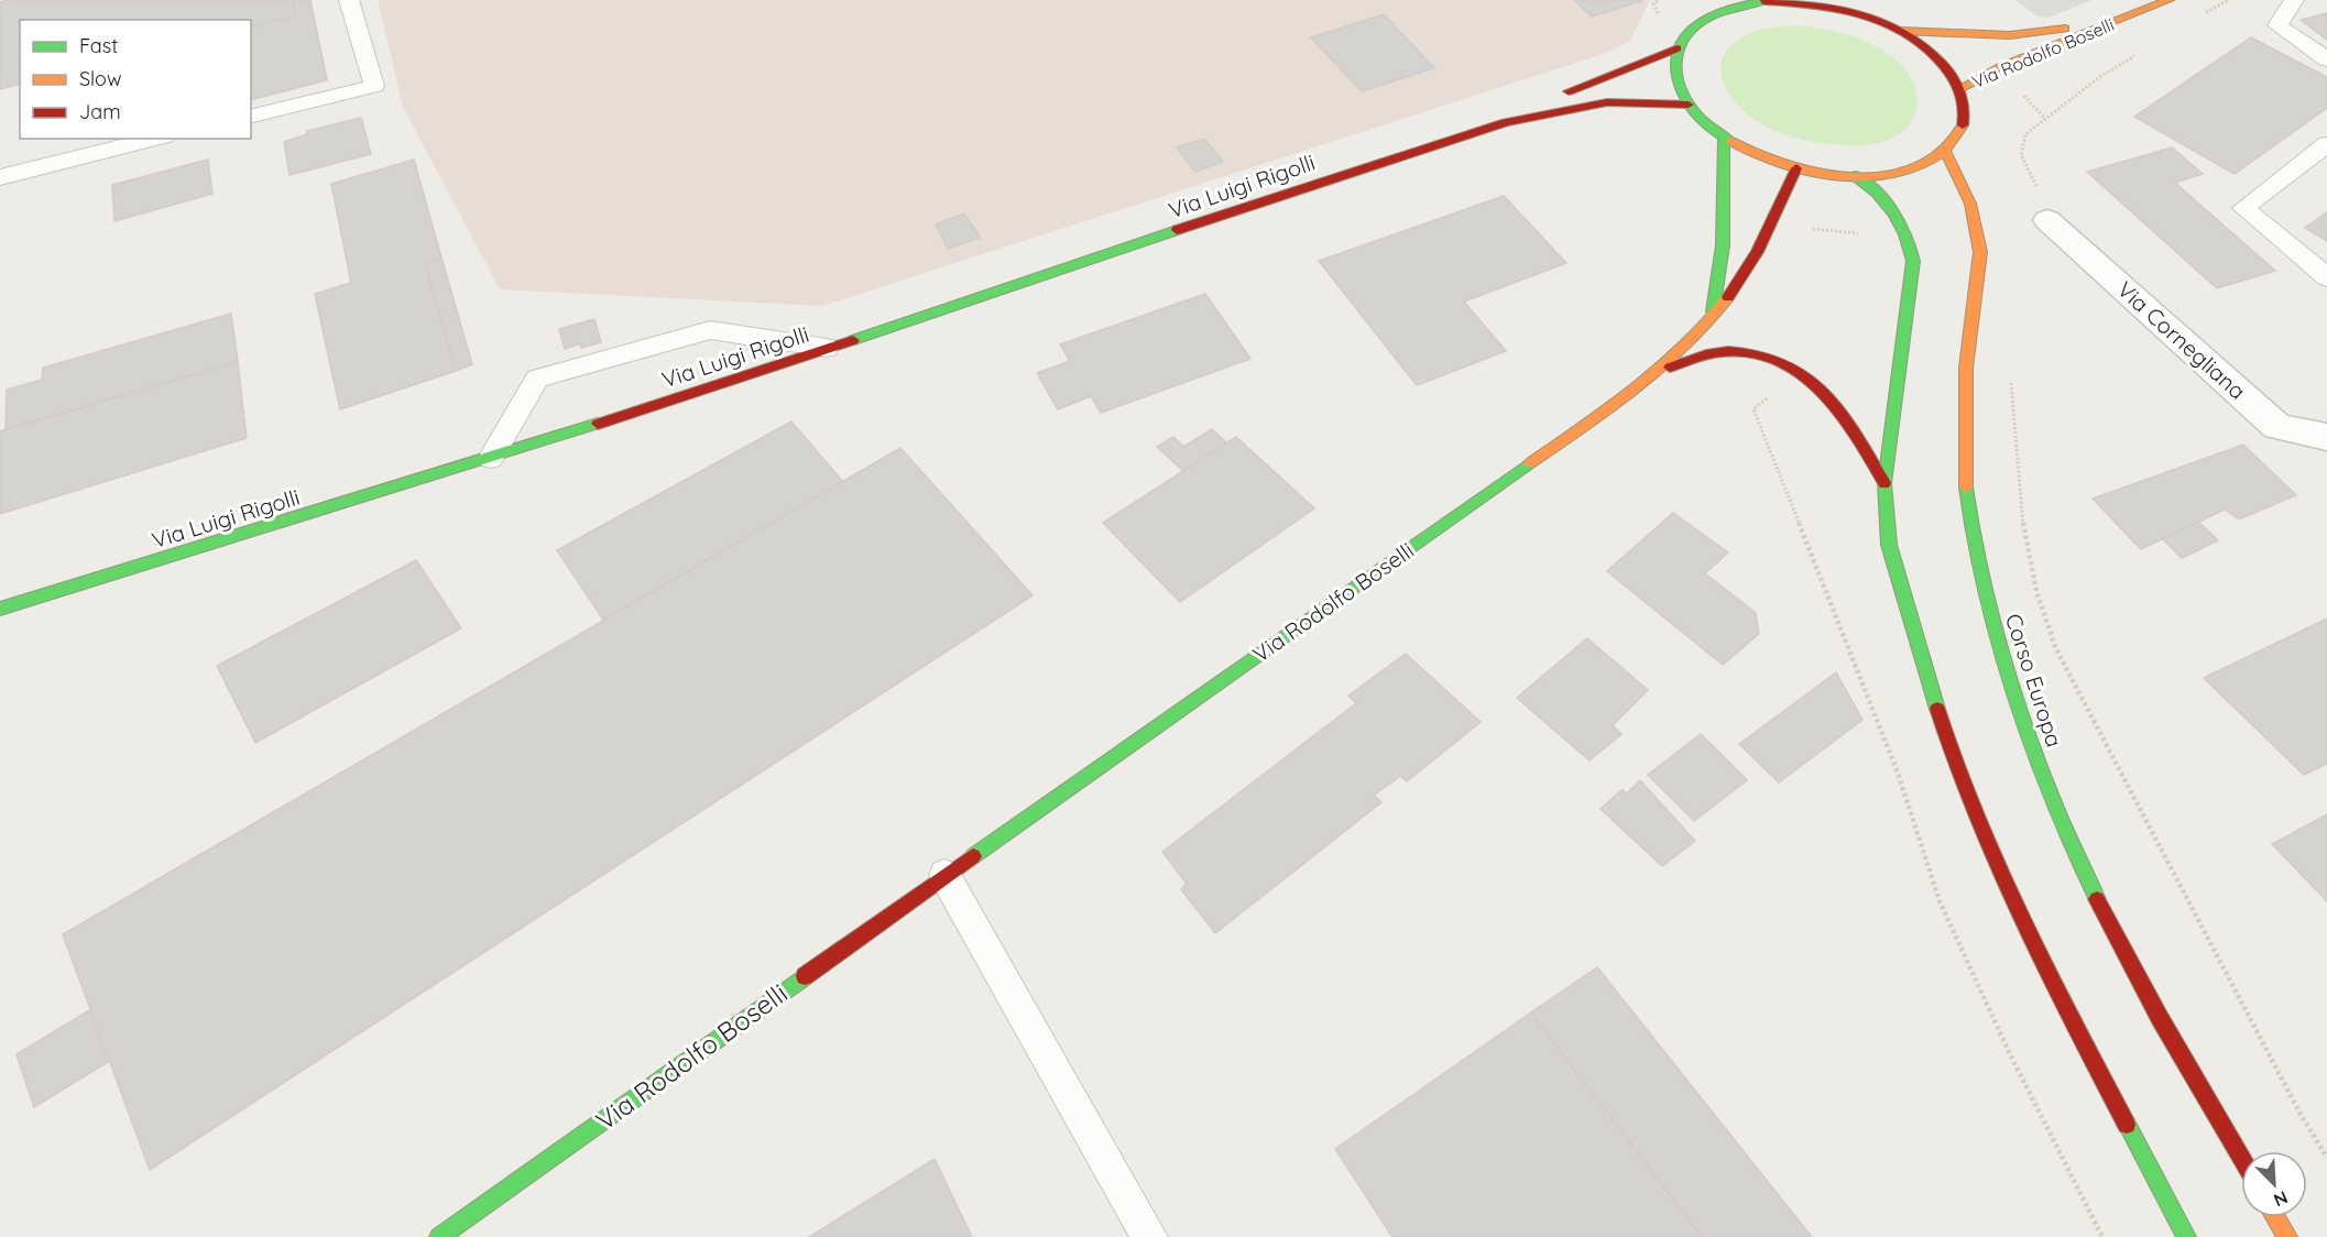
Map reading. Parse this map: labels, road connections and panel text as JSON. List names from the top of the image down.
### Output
{
  "streets": {
    "main road": ["Via Rodolfo Boselli", "Via Luigi Rigolli", "Corso Europa"],
    "street": ["Via Cornegliana"]
  },
  "crossings": [
    ["Via Rodolfo Boselli", "Via Luigi Rigolli"],
    ["Via Rodolfo Boselli", "Corso Europa"],
    ["Via Luigi Rigolli", "Corso Europa"]
  ],
  "legend": ["Fast", "Slow", "Jam"],
  "north": "bottom right"
}
